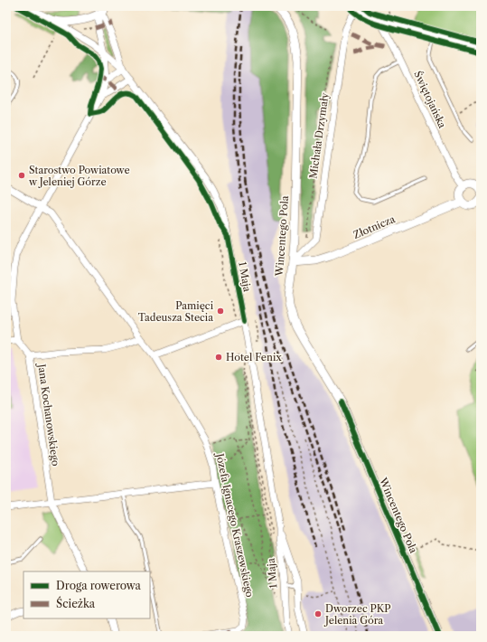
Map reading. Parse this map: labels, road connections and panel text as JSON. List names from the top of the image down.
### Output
{
  "streets": {
    "street": [
      "Świętojańska",
      "Michała Drzymały",
      "Złotnicza",
      "Wincentego Pola",
      "1 Maja",
      "Jana Kochanowskiego",
      "Józefa Ignacego Kraszewskiego"
    ]
  },
  "crossings": [
    ["Michała Drzymały", "Złotnicza"],
    ["Michała Drzymały", "Wincentego Pola"],
    ["Złotnicza", "Wincentego Pola"]
  ],
  "places": [
    "Starostwo Powiatowe w Jeleniej Górze",
    "Pamięci Tadeusza Stecia",
    "Hotel Fenix",
    "Dworzec PKP Jelenia Góra"
  ],
  "legend": ["Droga rowerowa", "Ścieżka"]
}
